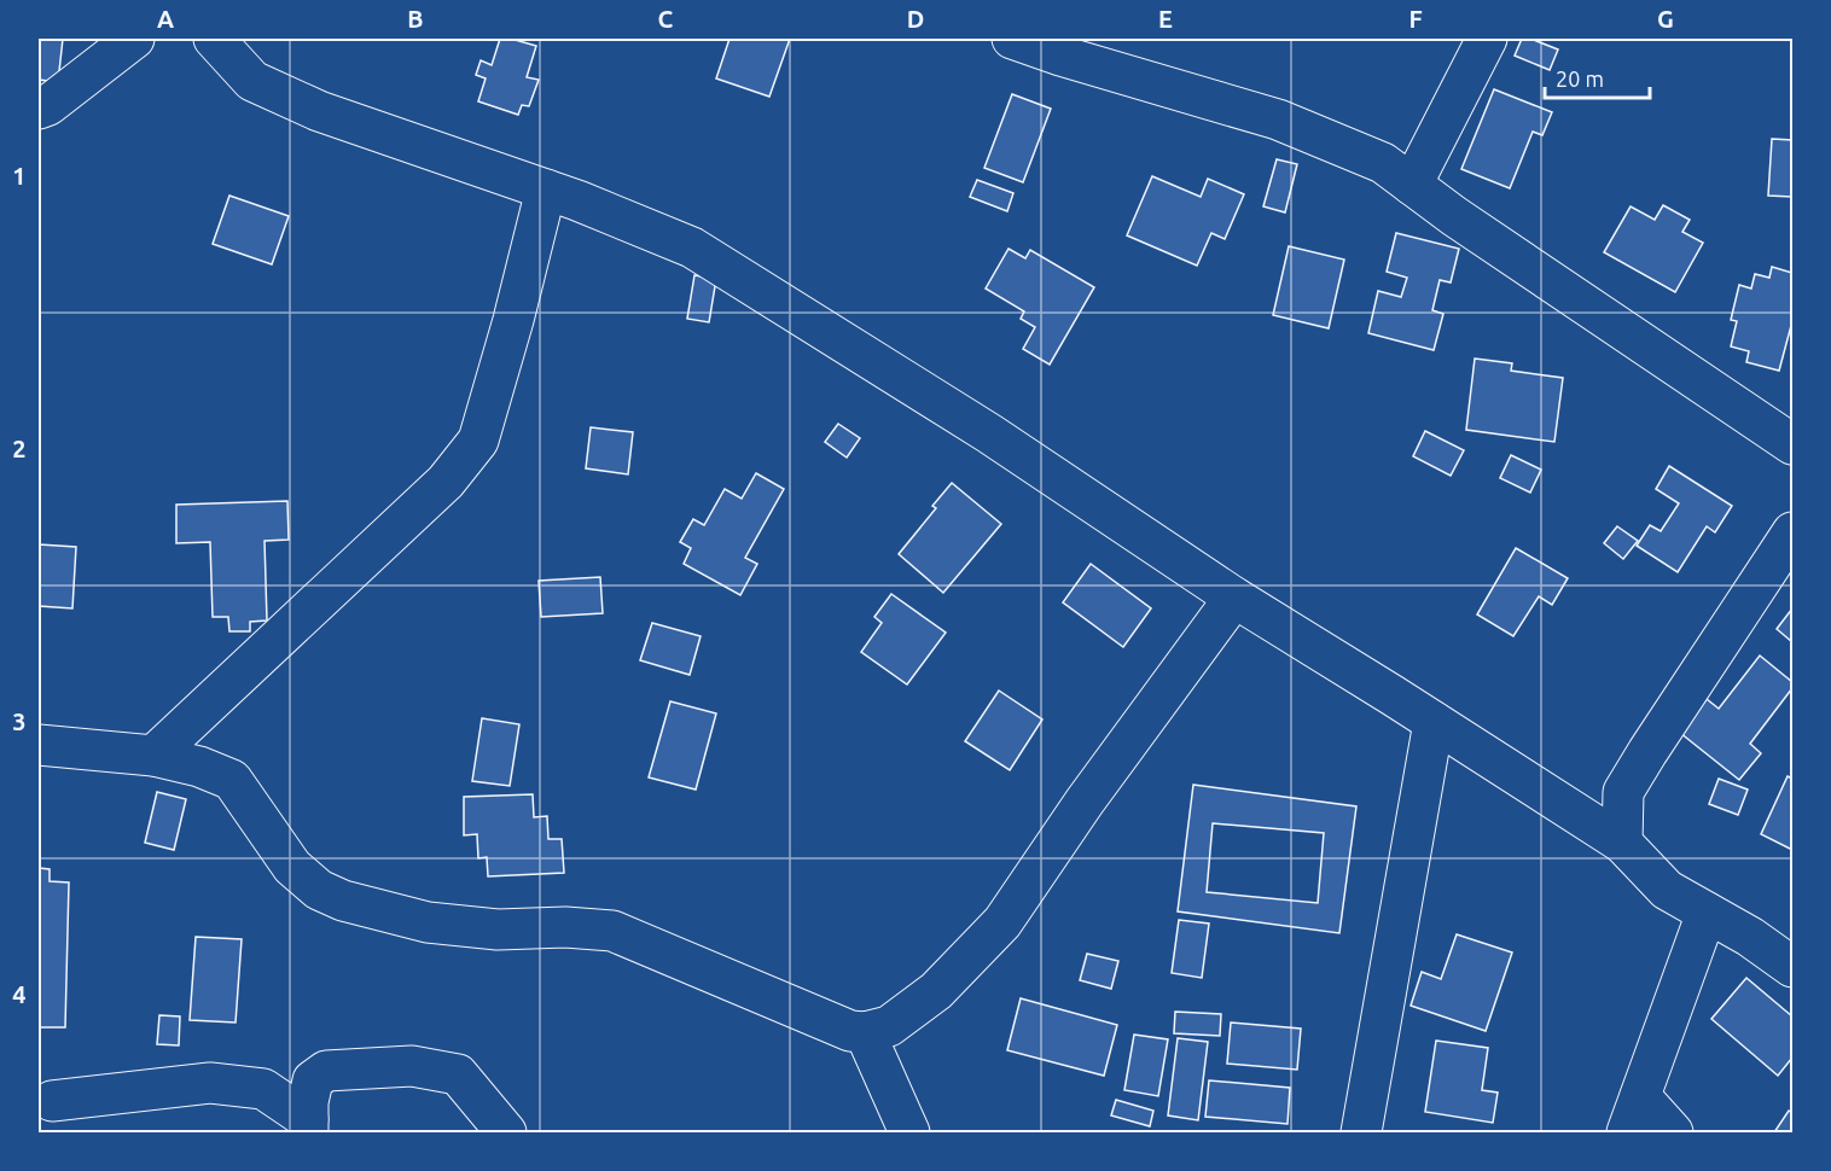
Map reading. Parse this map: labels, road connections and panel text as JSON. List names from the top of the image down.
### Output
{
  "scale_bar": "20 m",
  "grid": {
    "columns": [
      "A",
      "B",
      "C",
      "D",
      "E",
      "F",
      "G"
    ],
    "rows": [
      "1",
      "2",
      "3",
      "4"
    ]
  }
}
